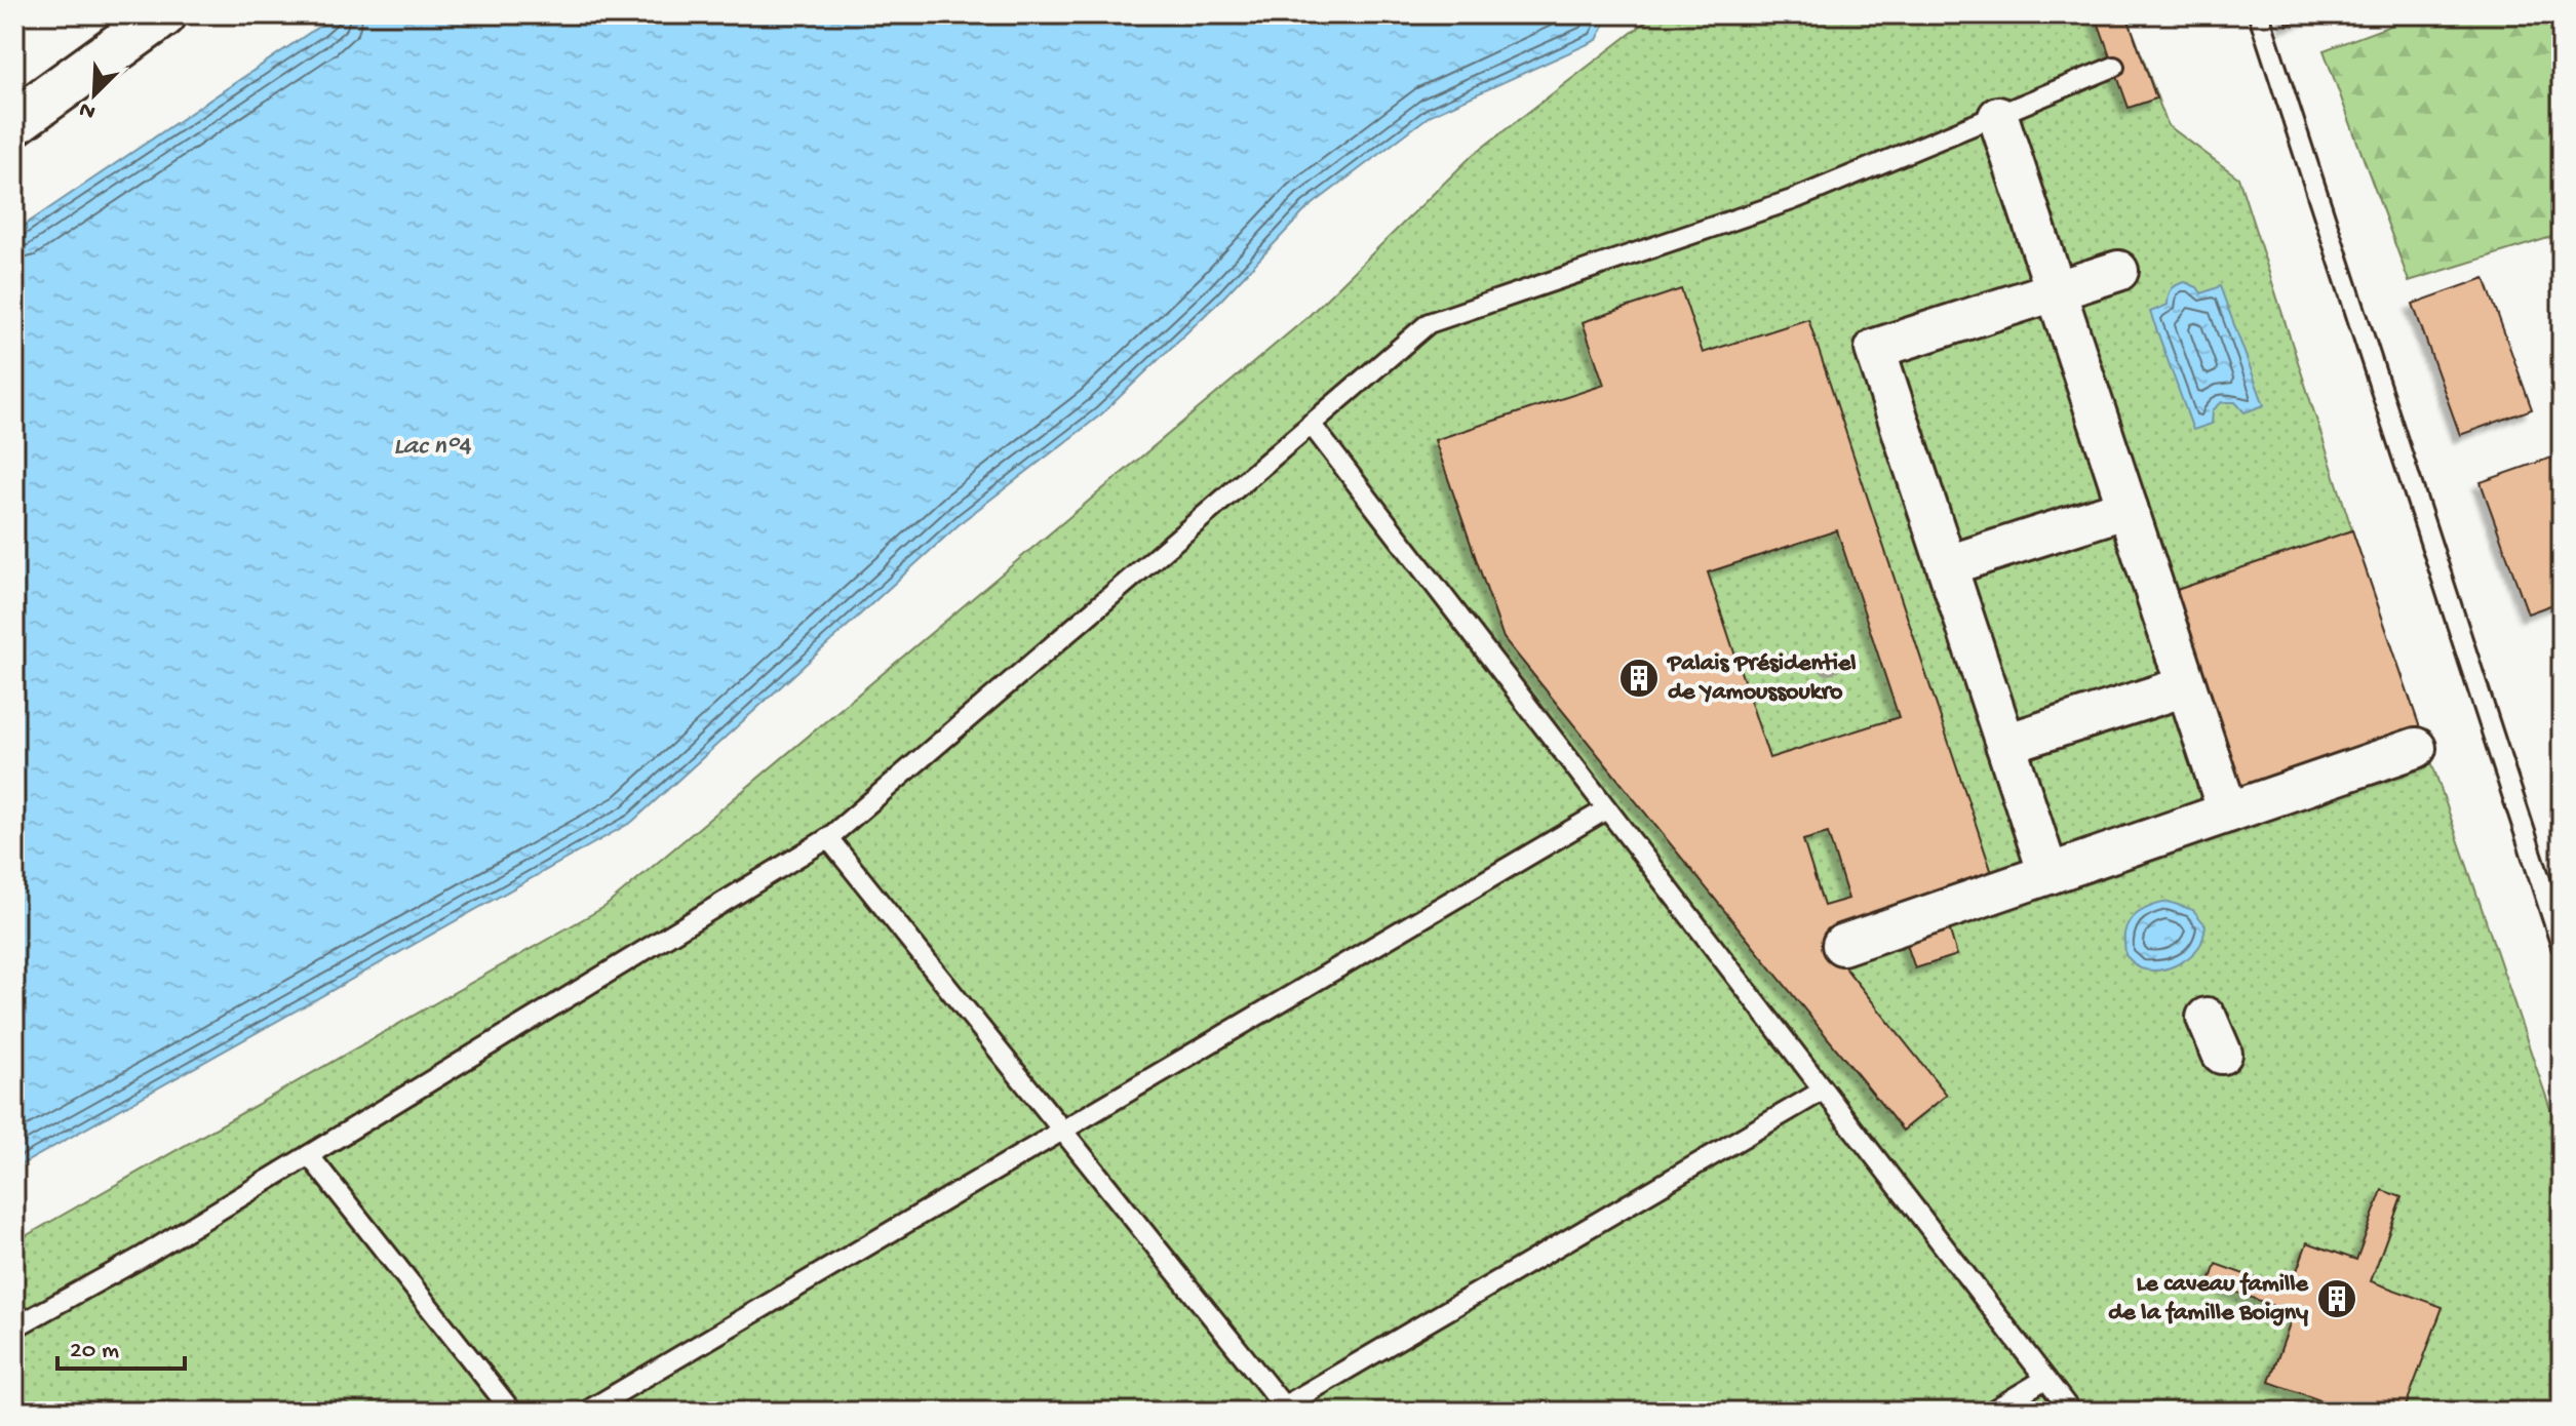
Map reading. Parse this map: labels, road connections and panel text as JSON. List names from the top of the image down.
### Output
{
  "water": ["Lac n°4"],
  "places": {
    "building": ["Palais Présidentiel de Yamoussoukro", "Le caveau famille de la famille Boigny"]
  },
  "scale_bar": "20 m",
  "north": "bottom left"
}
